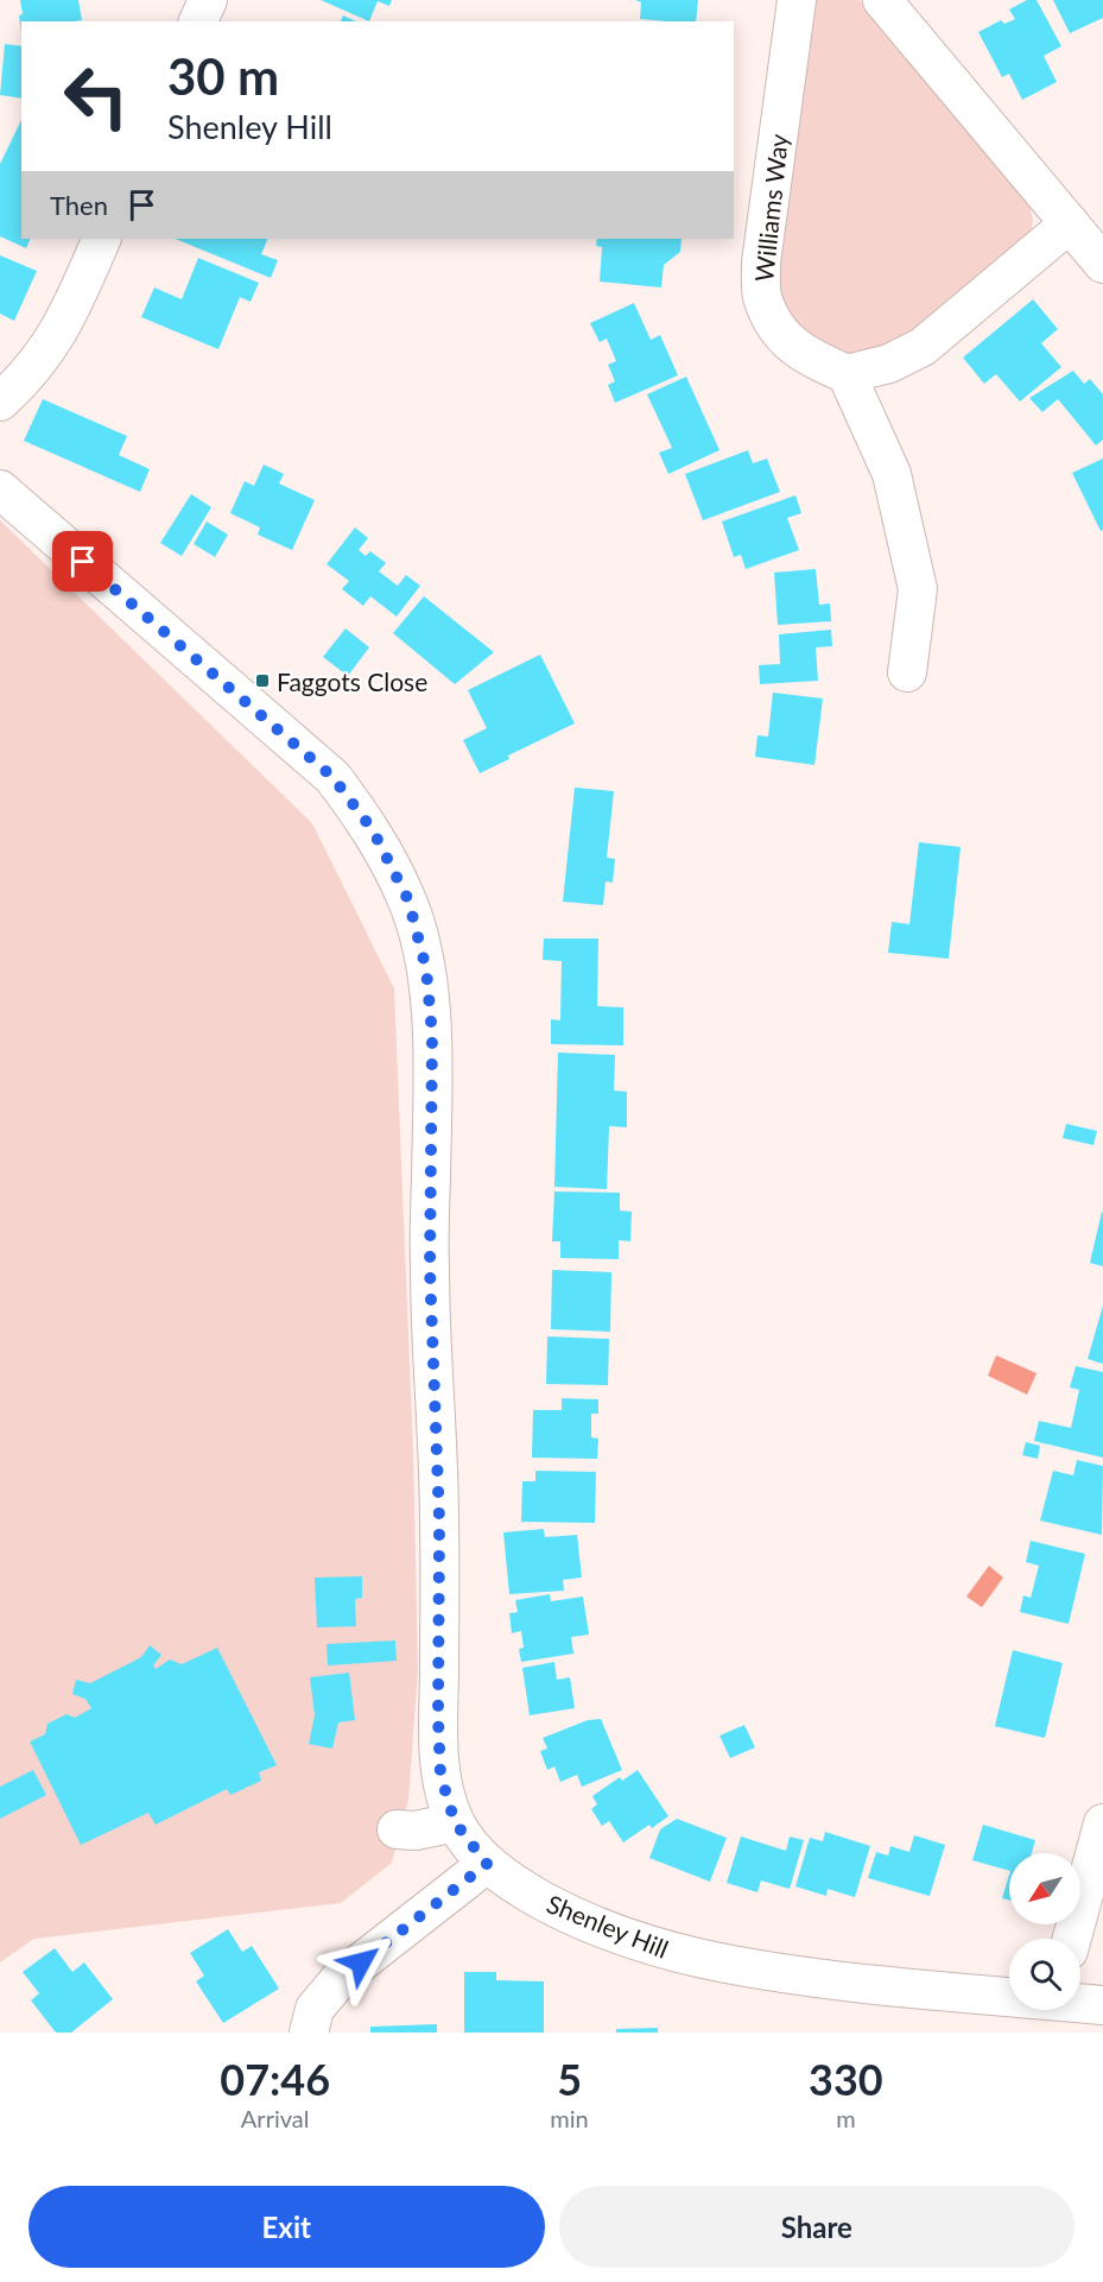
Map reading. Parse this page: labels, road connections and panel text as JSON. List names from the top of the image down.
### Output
{
  "streets": {
    "street": ["Williams Way", "Shenley Hill"]
  },
  "places": {
    "transit": ["Faggots Close"]
  },
  "north": "bottom left",
  "page": {
    "turn": ["30 m", "Shenley Hill"],
    "then": "Then",
    "eta": [
      "07:46",
      "Arrival",
      "5",
      "min",
      "330",
      "m"
    ],
    "buttons": ["Exit", "Share"]
  }
}
